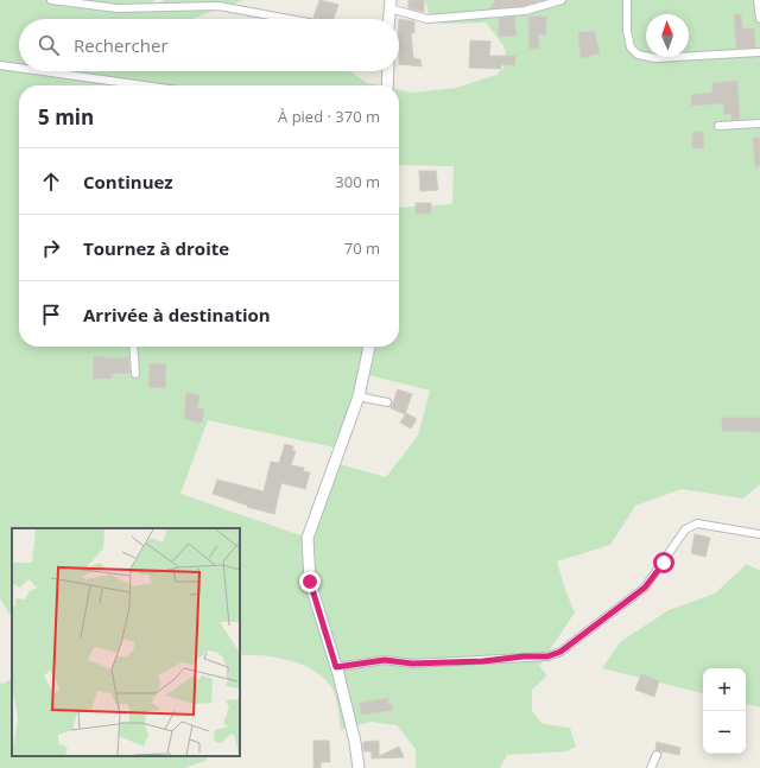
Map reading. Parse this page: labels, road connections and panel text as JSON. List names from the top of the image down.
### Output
{
  "north": "top",
  "page": {
    "search": "Rechercher",
    "heading": ["5 min", "À pied · 370 m"],
    "list": [
      ["Continuez", "300 m"],
      ["Tournez à droite", "70 m"],
      "Arrivée à destination"
    ],
    "map_buttons": ["+", "−"]
  }
}
